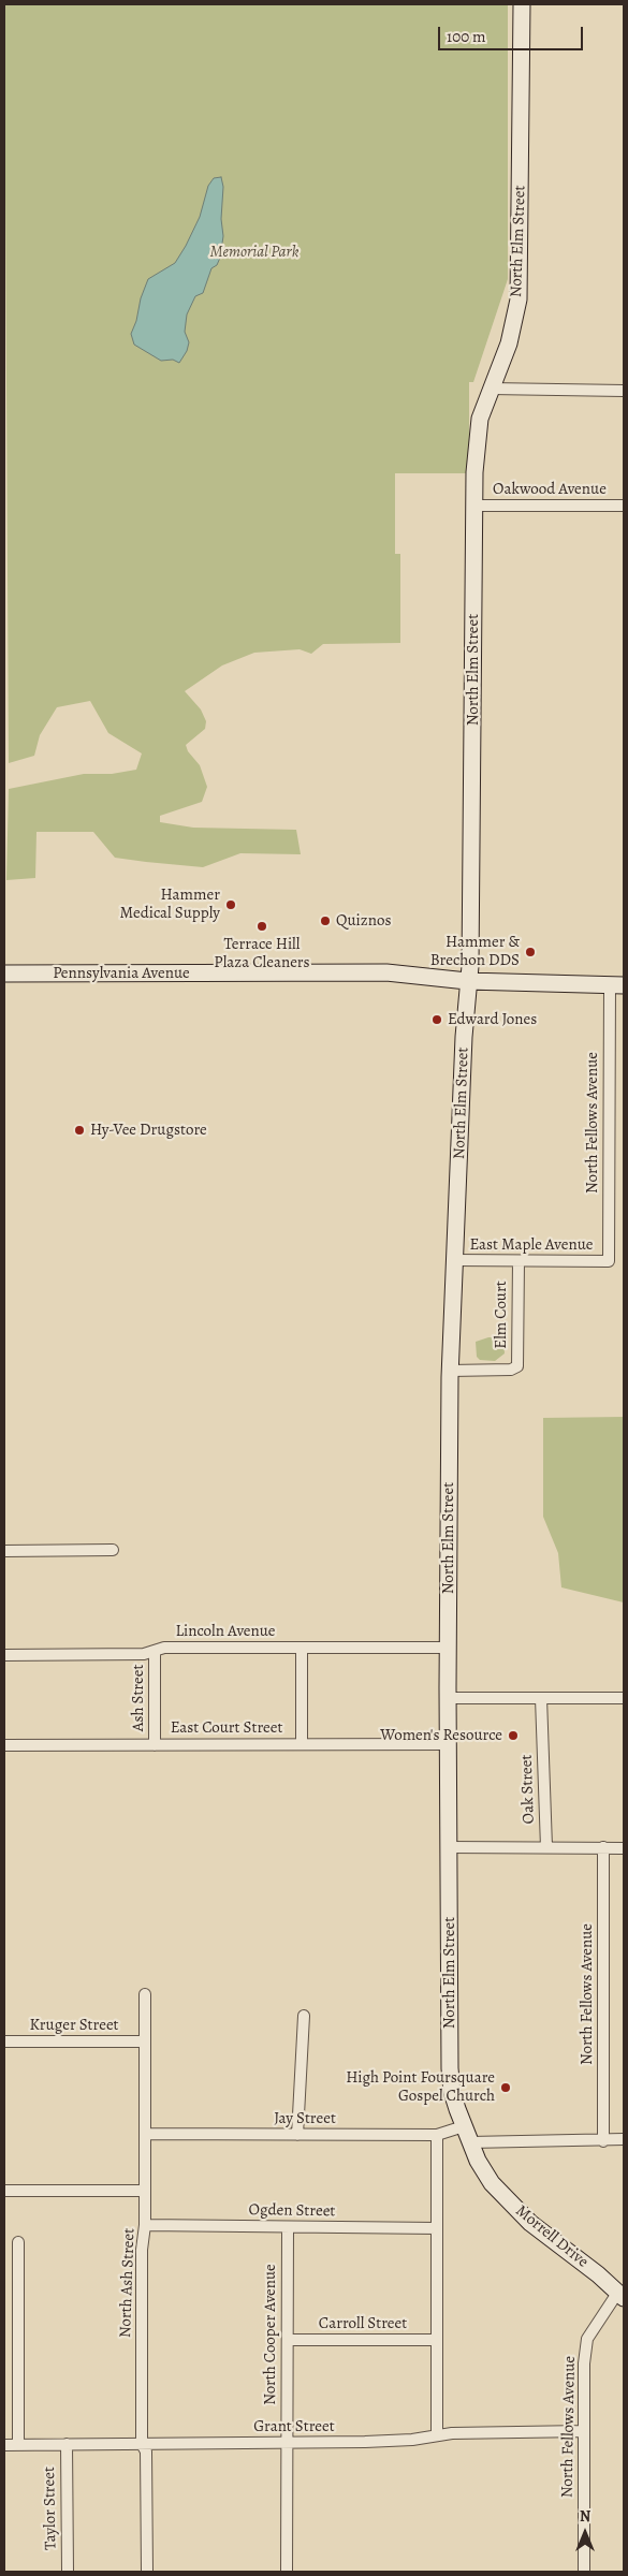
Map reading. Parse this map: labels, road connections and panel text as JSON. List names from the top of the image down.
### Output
{
  "streets": {
    "main road": ["North Elm Street", "Pennsylvania Avenue", "Morrell Drive"],
    "street": [
      "Oakwood Avenue",
      "North Fellows Avenue",
      "East Maple Avenue",
      "Elm Court",
      "Lincoln Avenue",
      "Ash Street",
      "East Court Street",
      "Oak Street",
      "Kruger Street",
      "Jay Street",
      "Ogden Street",
      "North Ash Street",
      "Carroll Street",
      "North Cooper Avenue",
      "Grant Street",
      "Taylor Street"
    ]
  },
  "crossings": [
    ["North Elm Street", "Oakwood Avenue"],
    ["North Elm Street", "Pennsylvania Avenue"],
    ["North Elm Street", "East Maple Avenue"],
    ["North Elm Street", "Elm Court"],
    ["North Elm Street", "Lincoln Avenue"],
    ["North Elm Street", "East Court Street"],
    ["North Elm Street", "Jay Street"],
    ["North Elm Street", "Morrell Drive"],
    ["Pennsylvania Avenue", "North Fellows Avenue"],
    ["North Fellows Avenue", "East Maple Avenue"],
    ["North Fellows Avenue", "Morrell Drive"],
    ["North Fellows Avenue", "Grant Street"],
    ["East Maple Avenue", "Elm Court"],
    ["Lincoln Avenue", "Ash Street"],
    ["Ash Street", "East Court Street"],
    ["Kruger Street", "North Ash Street"],
    ["Jay Street", "North Ash Street"],
    ["Ogden Street", "North Ash Street"],
    ["Ogden Street", "North Cooper Avenue"],
    ["North Ash Street", "Grant Street"],
    ["Carroll Street", "North Cooper Avenue"],
    ["North Cooper Avenue", "Grant Street"],
    ["Grant Street", "Taylor Street"]
  ],
  "parks": ["Memorial Park"],
  "places": [
    "Hammer Medical Supply",
    "Quiznos",
    "Terrace Hill Plaza Cleaners",
    "Hammer & Brechon DDS",
    "Edward Jones",
    "Hy-Vee Drugstore",
    "Women's Resource",
    "High Point Foursquare Gospel Church"
  ],
  "scale_bar": "100 m",
  "north": "top"
}
